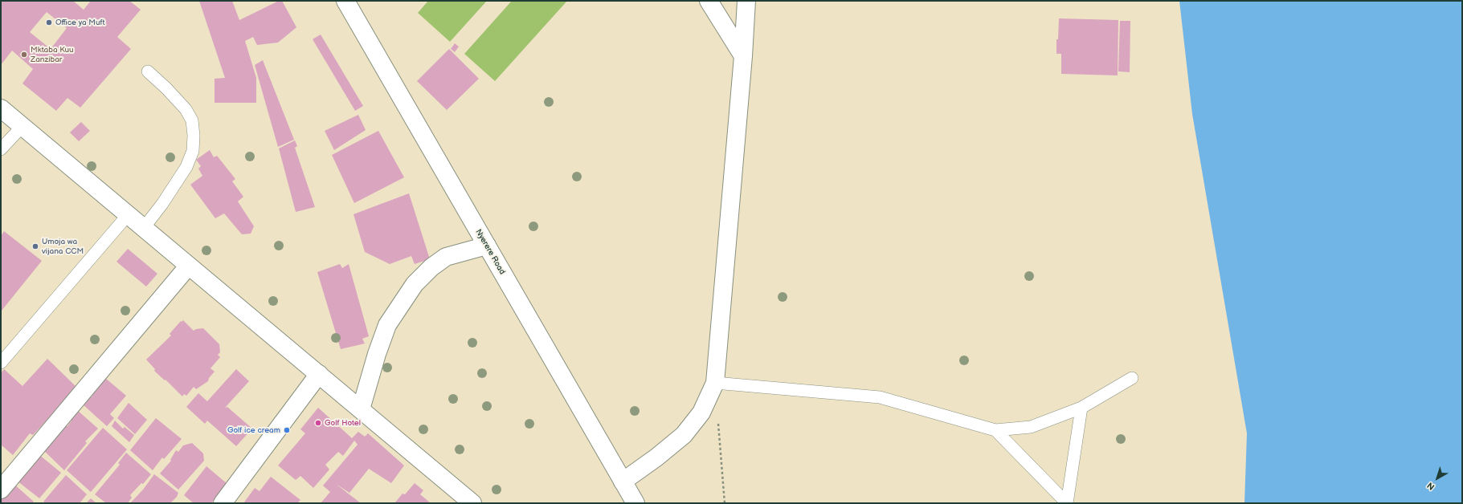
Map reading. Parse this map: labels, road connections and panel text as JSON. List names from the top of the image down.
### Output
{
  "streets": {
    "street": ["Nyerere Road"]
  },
  "places": [
    "Office ya Muft",
    "Mktaba Kuu Zanzibar",
    "Umoja wa vijana CCM",
    "Golf Hotel",
    "Golf ice cream"
  ],
  "north": "bottom left"
}
